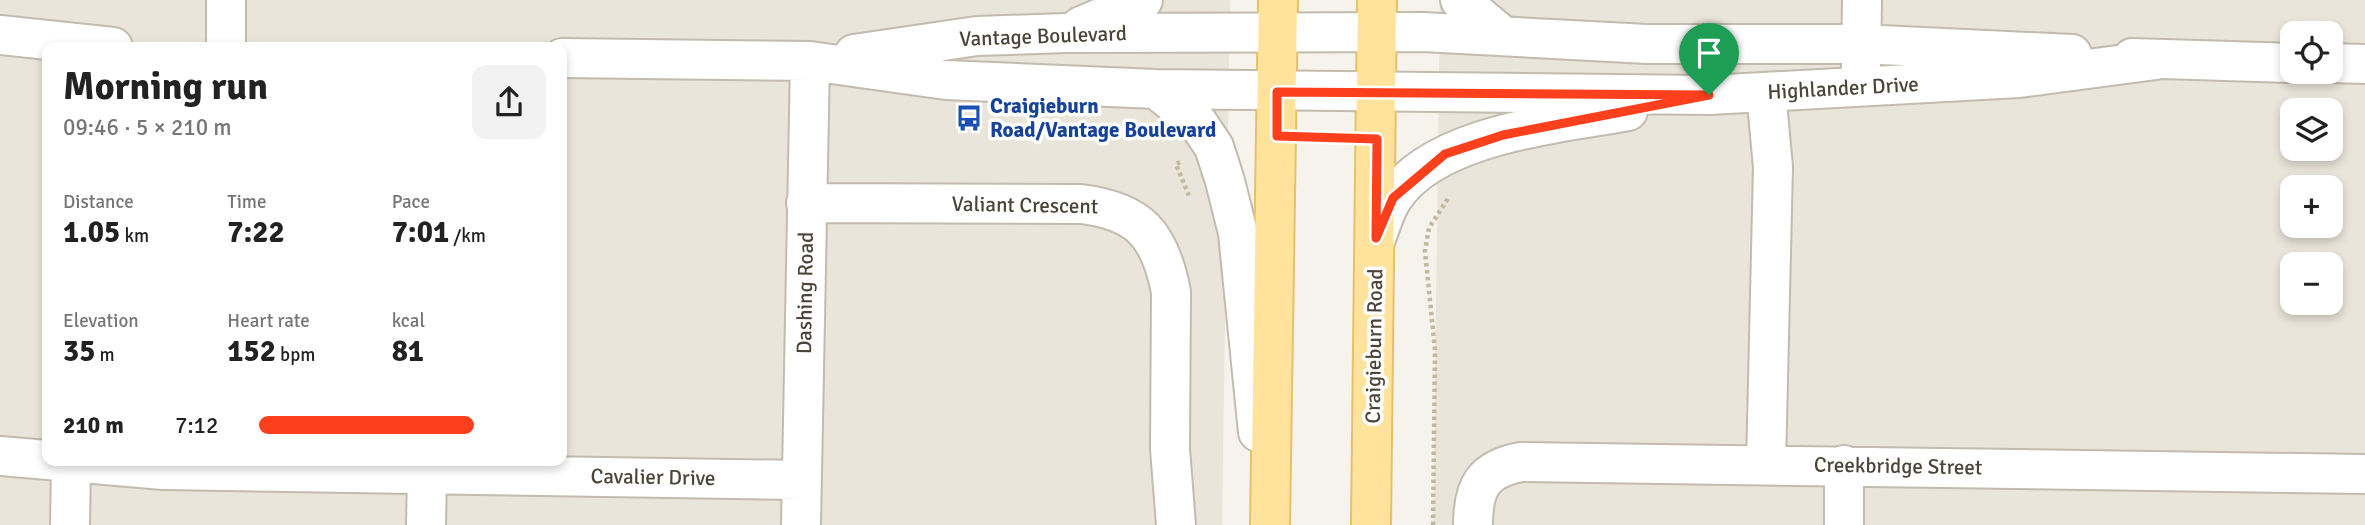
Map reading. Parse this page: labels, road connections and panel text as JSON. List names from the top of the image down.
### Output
{
  "streets": {
    "main road": ["Craigieburn Road"],
    "street": [
      "Vantage Boulevard",
      "Highlander Drive",
      "Valiant Crescent",
      "Dashing Road",
      "Creekbridge Street",
      "Cavalier Drive"
    ]
  },
  "crossings": [
    ["Vantage Boulevard", "Highlander Drive"],
    ["Vantage Boulevard", "Dashing Road"],
    ["Highlander Drive", "Craigieburn Road"],
    ["Valiant Crescent", "Dashing Road"],
    ["Dashing Road", "Cavalier Drive"]
  ],
  "places": {
    "bus stop": ["Craigieburn Road/Vantage Boulevard"]
  },
  "page": {
    "map_buttons": ["+", "−"],
    "heading": ["Morning run", "09:46 · 5 × 210 m"],
    "stats": [
      ["Distance", "1.05 km"],
      ["Time", "7:22"],
      ["Pace", "7:01 /km"],
      ["Elevation", "35 m"],
      ["Heart rate", "152 bpm"],
      ["kcal", "81"]
    ],
    "list": [
      {
        "name": "210 m",
        "note": "7:12"
      }
    ]
  }
}
